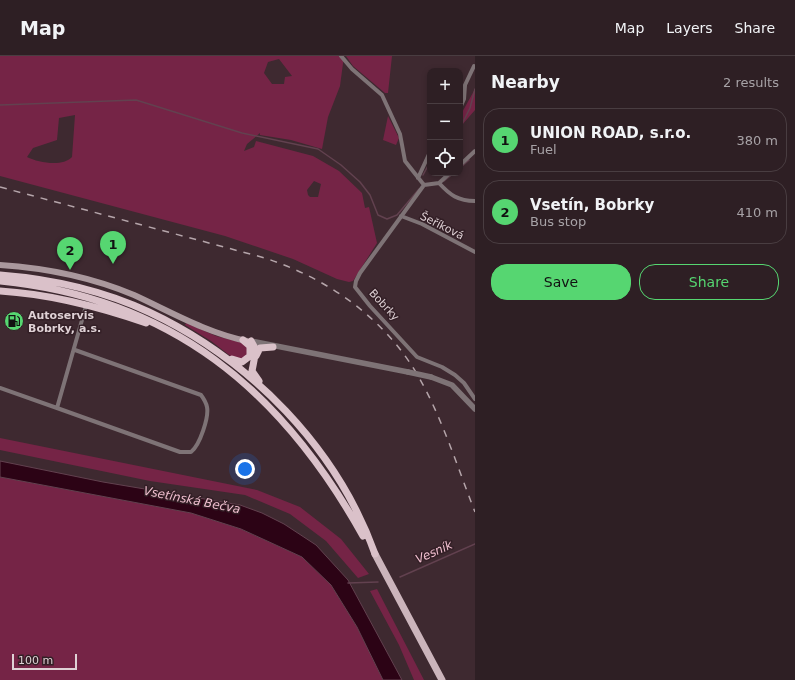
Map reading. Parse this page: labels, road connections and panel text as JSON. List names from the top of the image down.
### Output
{
  "streets": {
    "street": ["Šeříková", "Bobrky"]
  },
  "crossings": [
    ["Šeříková", "Bobrky"]
  ],
  "water": ["Vsetínská Bečva", "Vesník"],
  "places": {
    "fuel station": ["Autoservis Bobrky, a.s."]
  },
  "scale_bar": "100 m",
  "page": {
    "header": "Map",
    "nav": ["Map", "Layers", "Share"],
    "heading": ["Nearby", "2 results"],
    "map_buttons": ["+", "−"],
    "list": [
      {
        "mark": "1",
        "name": "UNION ROAD, s.r.o.",
        "note": "Fuel",
        "value": "380 m"
      },
      {
        "mark": "2",
        "name": "Vsetín, Bobrky",
        "note": "Bus stop",
        "value": "410 m"
      }
    ],
    "pins": ["1", "2"],
    "buttons": ["Save", "Share"],
    "scale": "100 m"
  }
}
